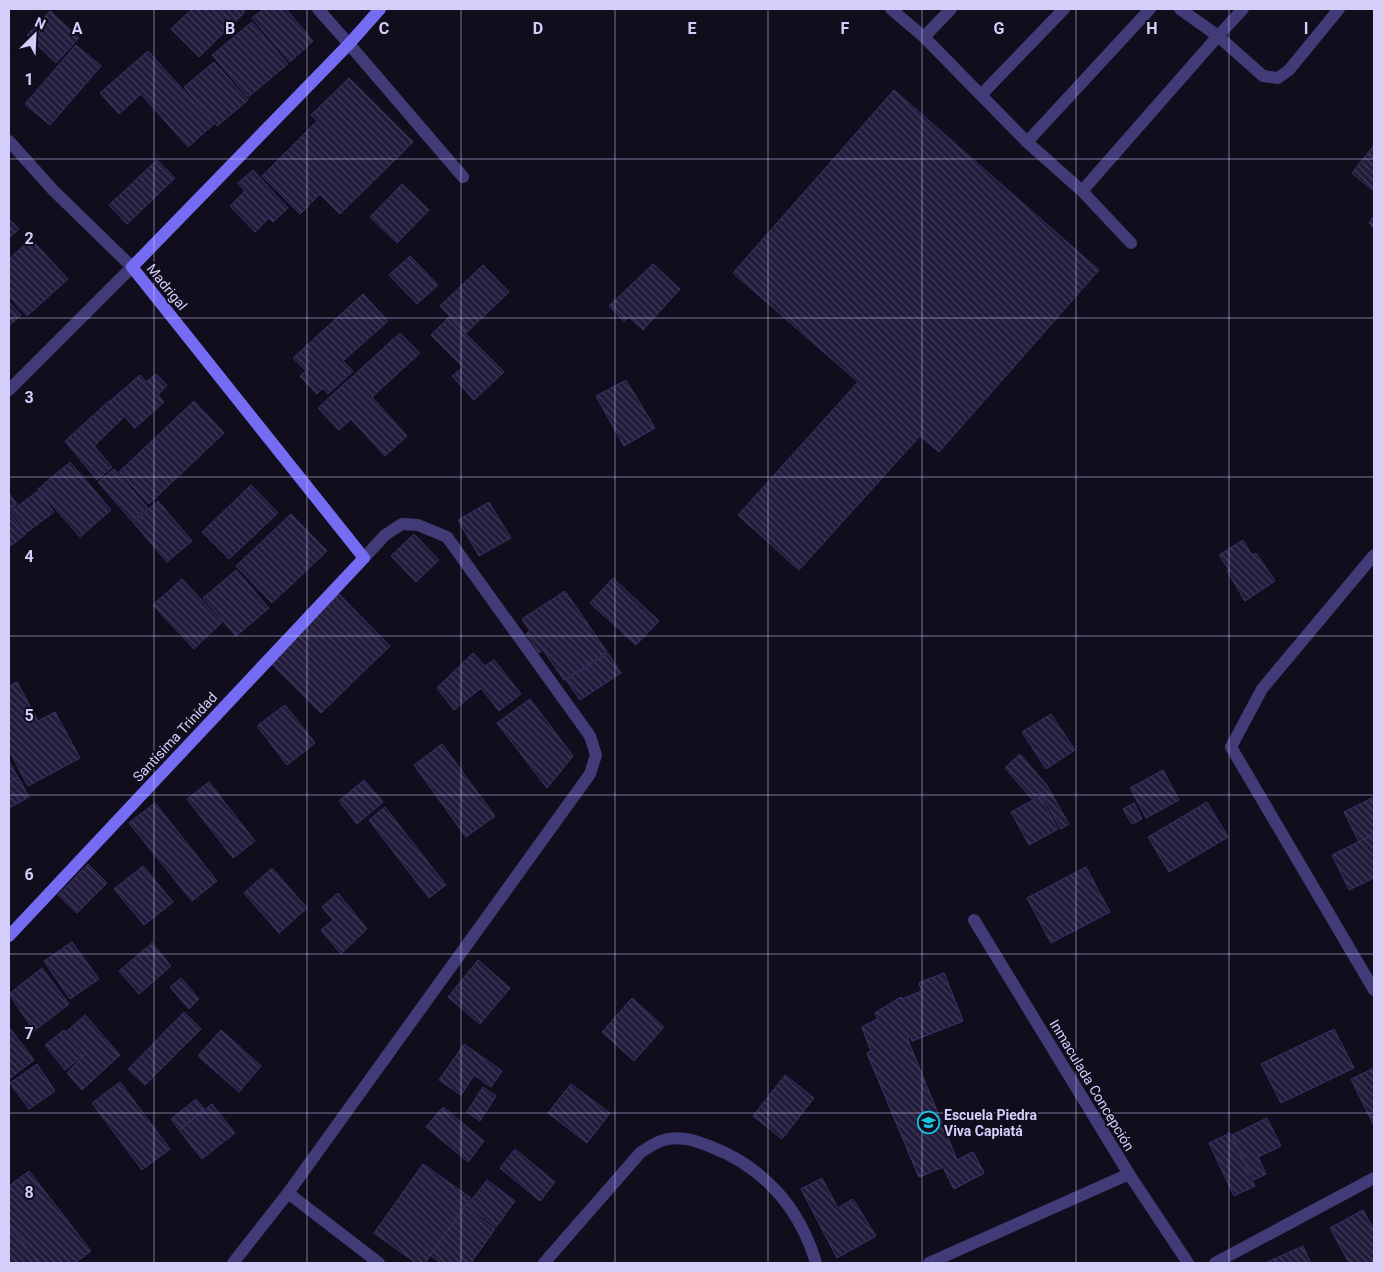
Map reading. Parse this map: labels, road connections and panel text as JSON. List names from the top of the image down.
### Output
{
  "streets": {
    "street": ["Madrigal", "Santísima Trinidad", "Inmaculada Concepción"]
  },
  "crossings": [
    ["Madrigal", "Santísima Trinidad"]
  ],
  "places": {
    "school or university": ["Escuela Piedra Viva Capiatá"]
  },
  "north": "top right",
  "grid": {
    "columns": [
      "A",
      "B",
      "C",
      "D",
      "E",
      "F",
      "G",
      "H",
      "I"
    ],
    "rows": [
      "1",
      "2",
      "3",
      "4",
      "5",
      "6",
      "7",
      "8"
    ]
  }
}
